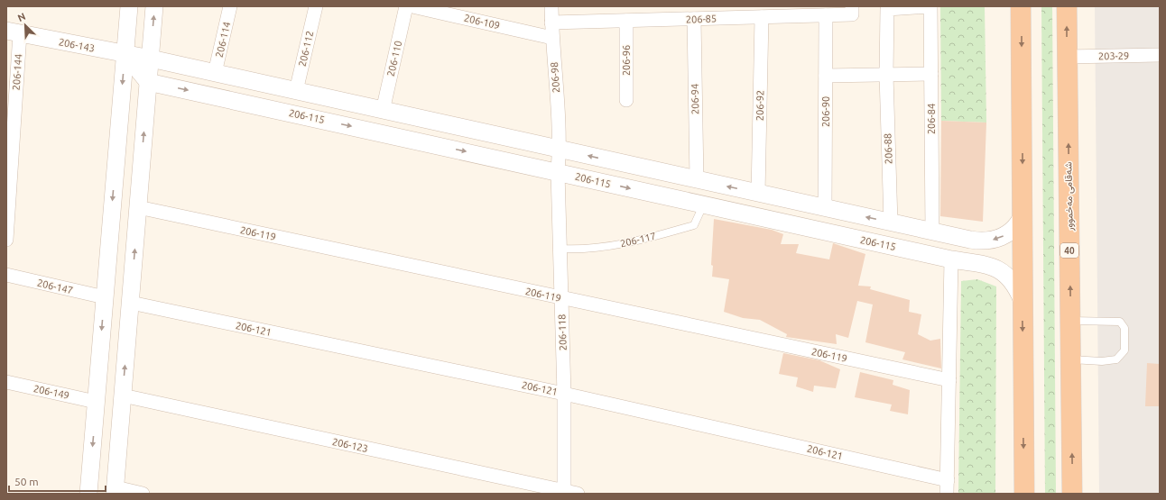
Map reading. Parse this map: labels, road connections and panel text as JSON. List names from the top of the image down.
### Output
{
  "streets": {
    "highway": ["شەقامی مەخموور", "40"],
    "street": [
      "206-85",
      "206-109",
      "206-114",
      "206-143",
      "206-112",
      "203-29",
      "206-110",
      "206-96",
      "206-144",
      "206-98",
      "206-94",
      "206-92",
      "206-90",
      "206-115",
      "206-84",
      "206-88",
      "206-119",
      "206-147",
      "206-121",
      "206-118",
      "206-149",
      "206-123"
    ],
    "lane": ["206-117"]
  },
  "crossings": [
    ["206-85", "206-96"],
    ["206-85", "206-98"],
    ["206-85", "206-94"],
    ["206-85", "206-92"],
    ["206-85", "206-90"],
    ["206-109", "206-98"],
    ["206-143", "206-144"],
    ["203-29", "شەقامی مەخموور"],
    ["206-98", "206-115"],
    ["206-98", "206-118"],
    ["206-115", "206-117"],
    ["206-115", "206-118"],
    ["206-84", "206-88"],
    ["206-119", "206-118"],
    ["206-117", "206-118"],
    ["206-121", "206-118"],
    ["206-118", "206-123"]
  ],
  "scale_bar": "50 m",
  "north": "top left"
}
